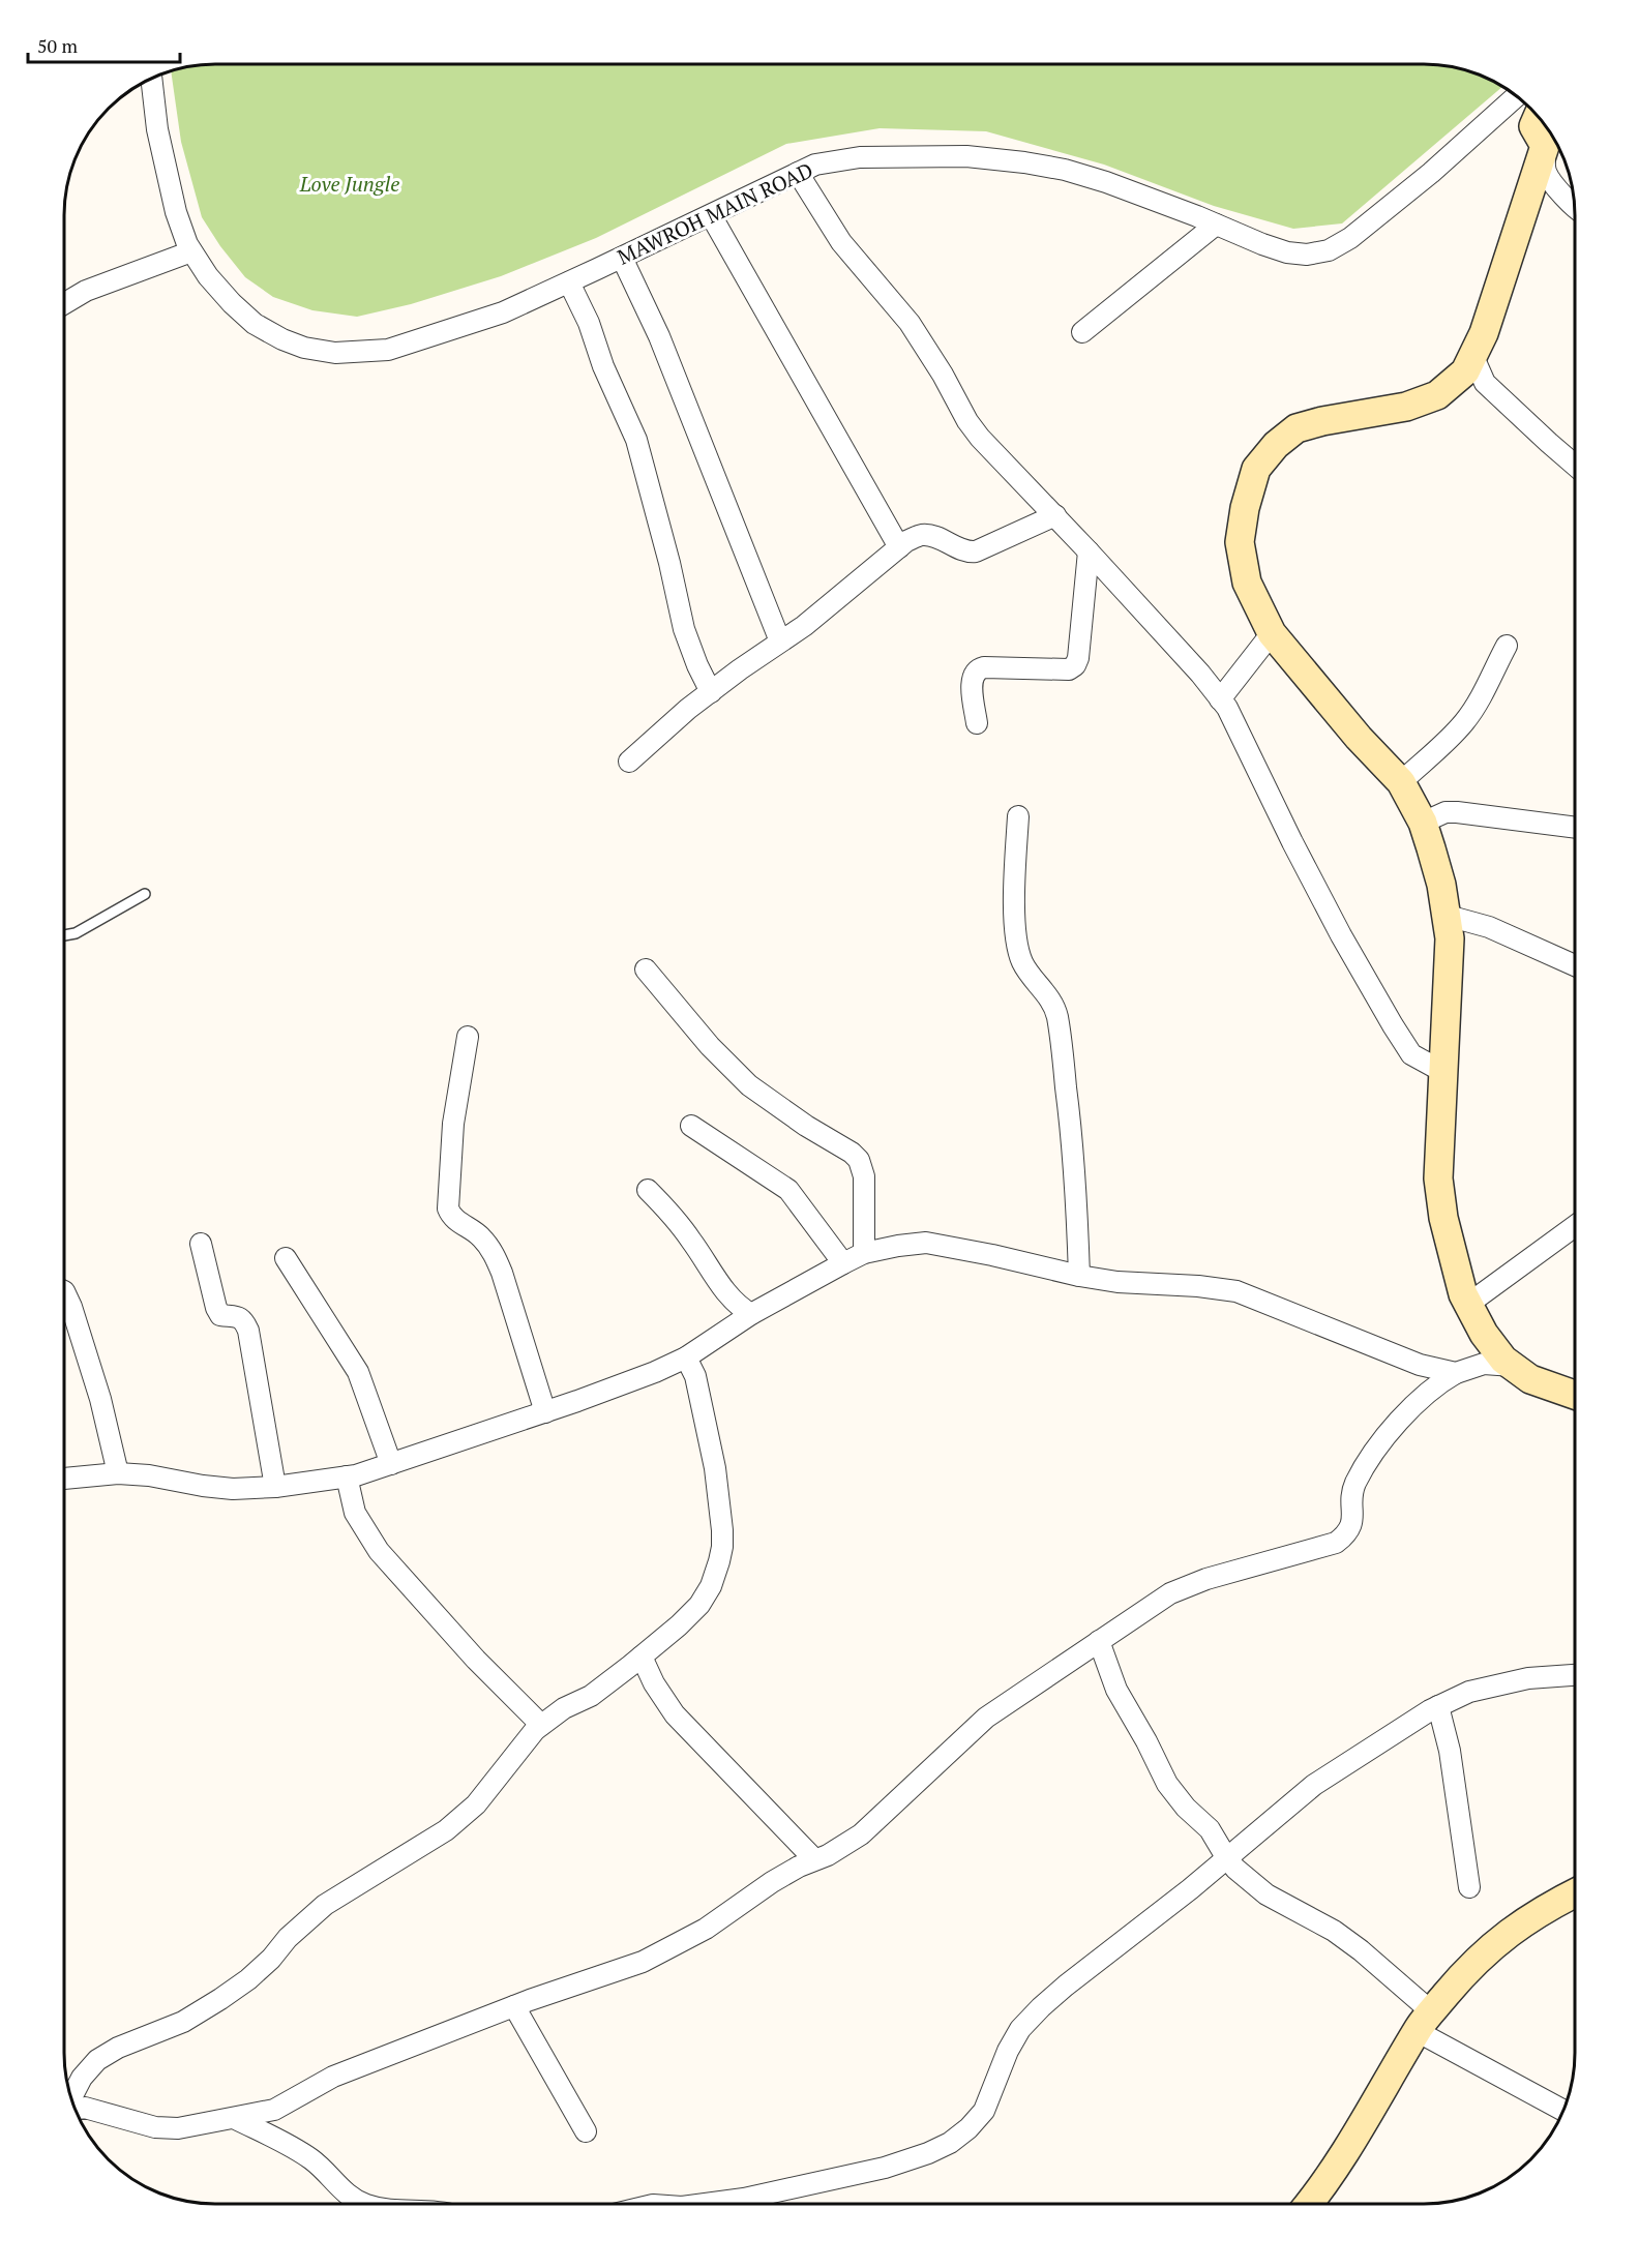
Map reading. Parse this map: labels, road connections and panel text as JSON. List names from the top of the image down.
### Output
{
  "streets": {
    "street": ["MAWROH MAIN ROAD"]
  },
  "parks": ["Love Jungle"],
  "scale_bar": "50 m"
}
